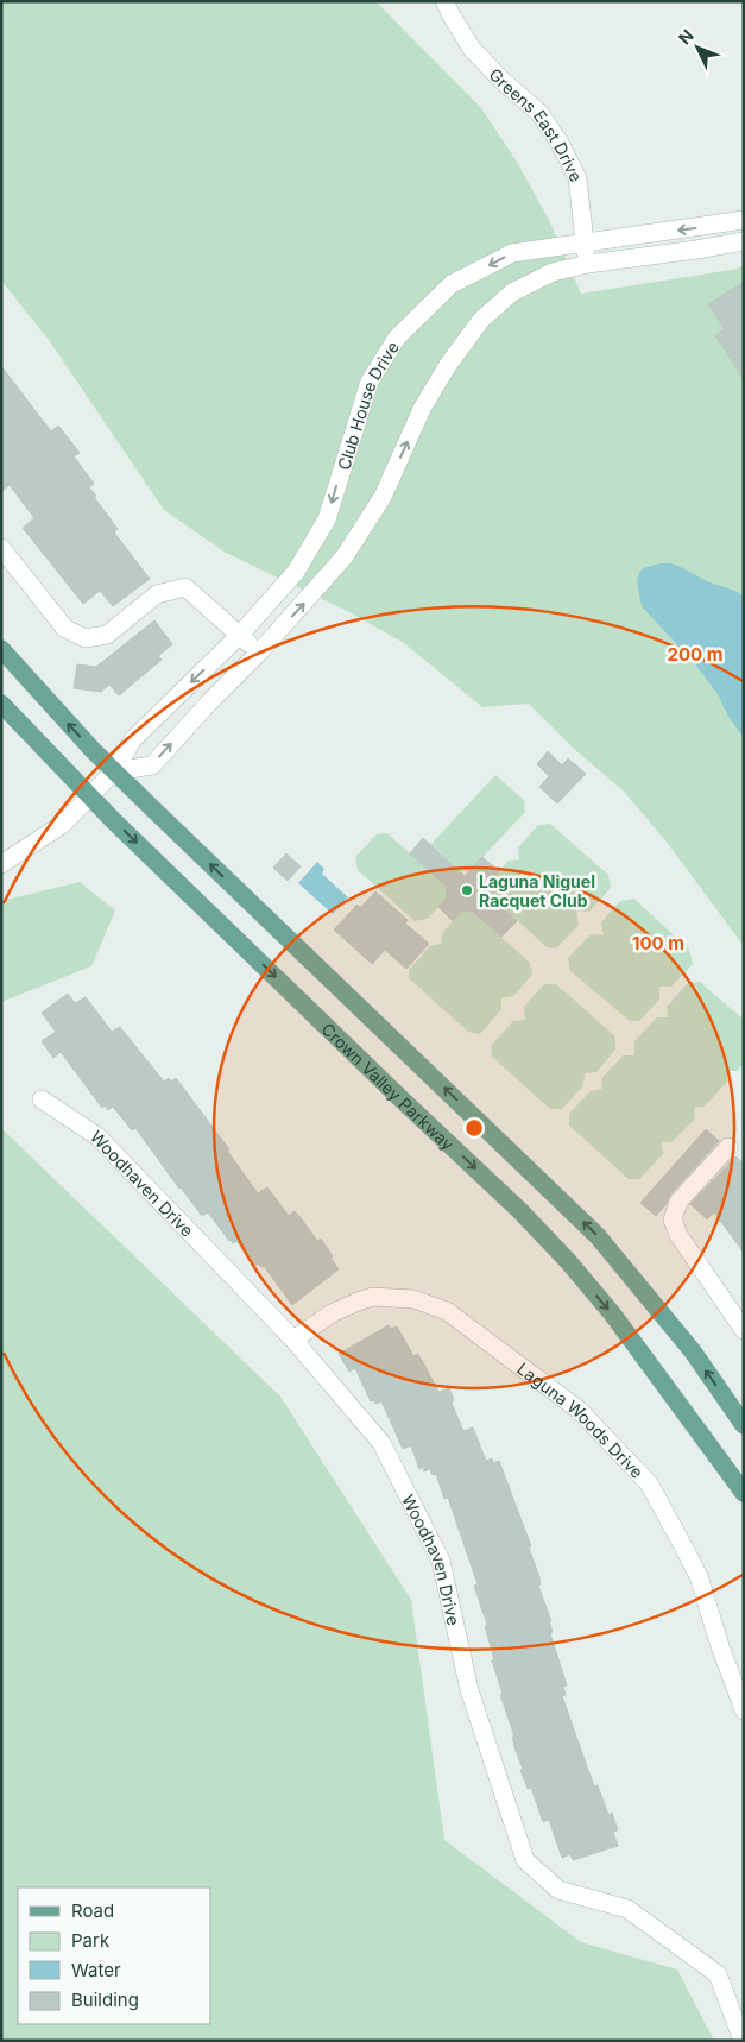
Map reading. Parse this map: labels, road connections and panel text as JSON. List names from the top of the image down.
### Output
{
  "streets": {
    "main road": ["Crown Valley Parkway"],
    "street": [
      "Greens East Drive",
      "Club House Drive",
      "Woodhaven Drive",
      "Laguna Woods Drive"
    ]
  },
  "crossings": [
    ["Greens East Drive", "Club House Drive"],
    ["Club House Drive", "Crown Valley Parkway"],
    ["Woodhaven Drive", "Laguna Woods Drive"]
  ],
  "places": ["Laguna Niguel Racquet Club"],
  "legend": [
    "Road",
    "Park",
    "Water",
    "Building"
  ],
  "north": "top left",
  "rings": ["200 m", "100 m"]
}
